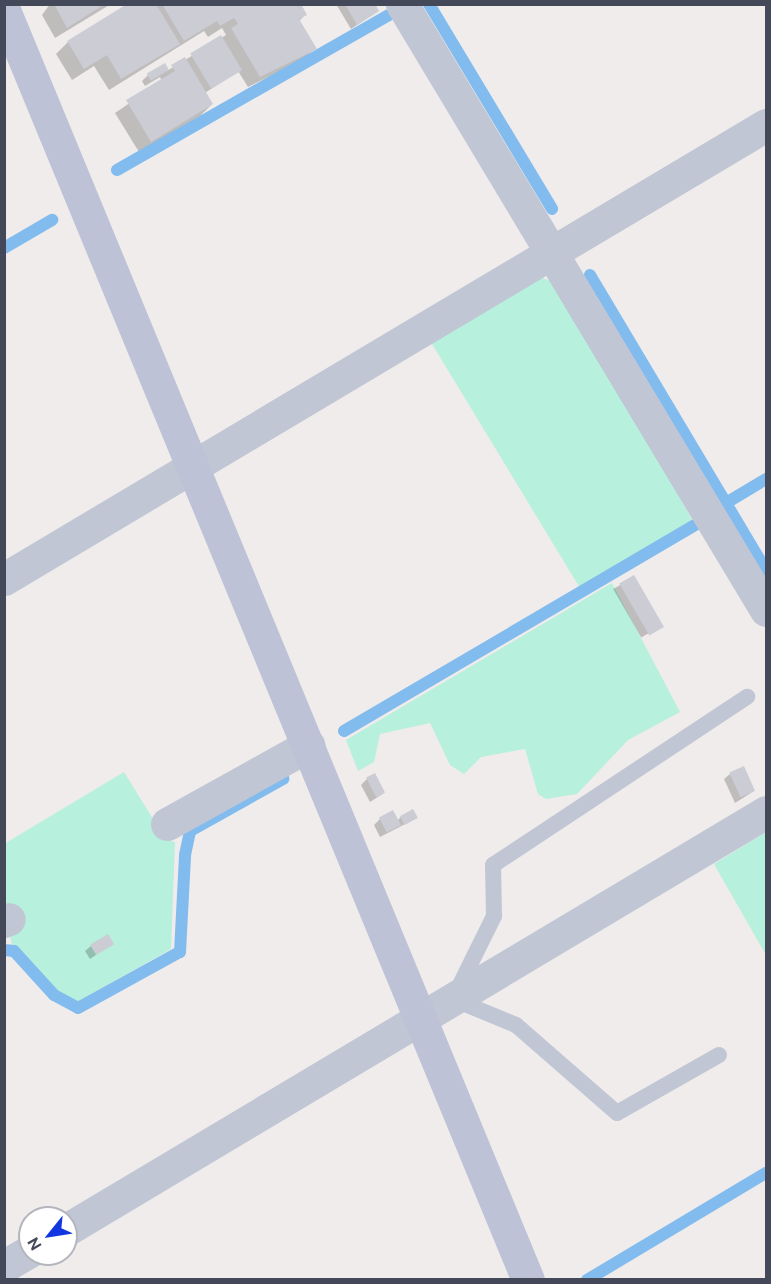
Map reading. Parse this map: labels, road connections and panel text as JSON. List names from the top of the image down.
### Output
{
  "north": "bottom left"
}
